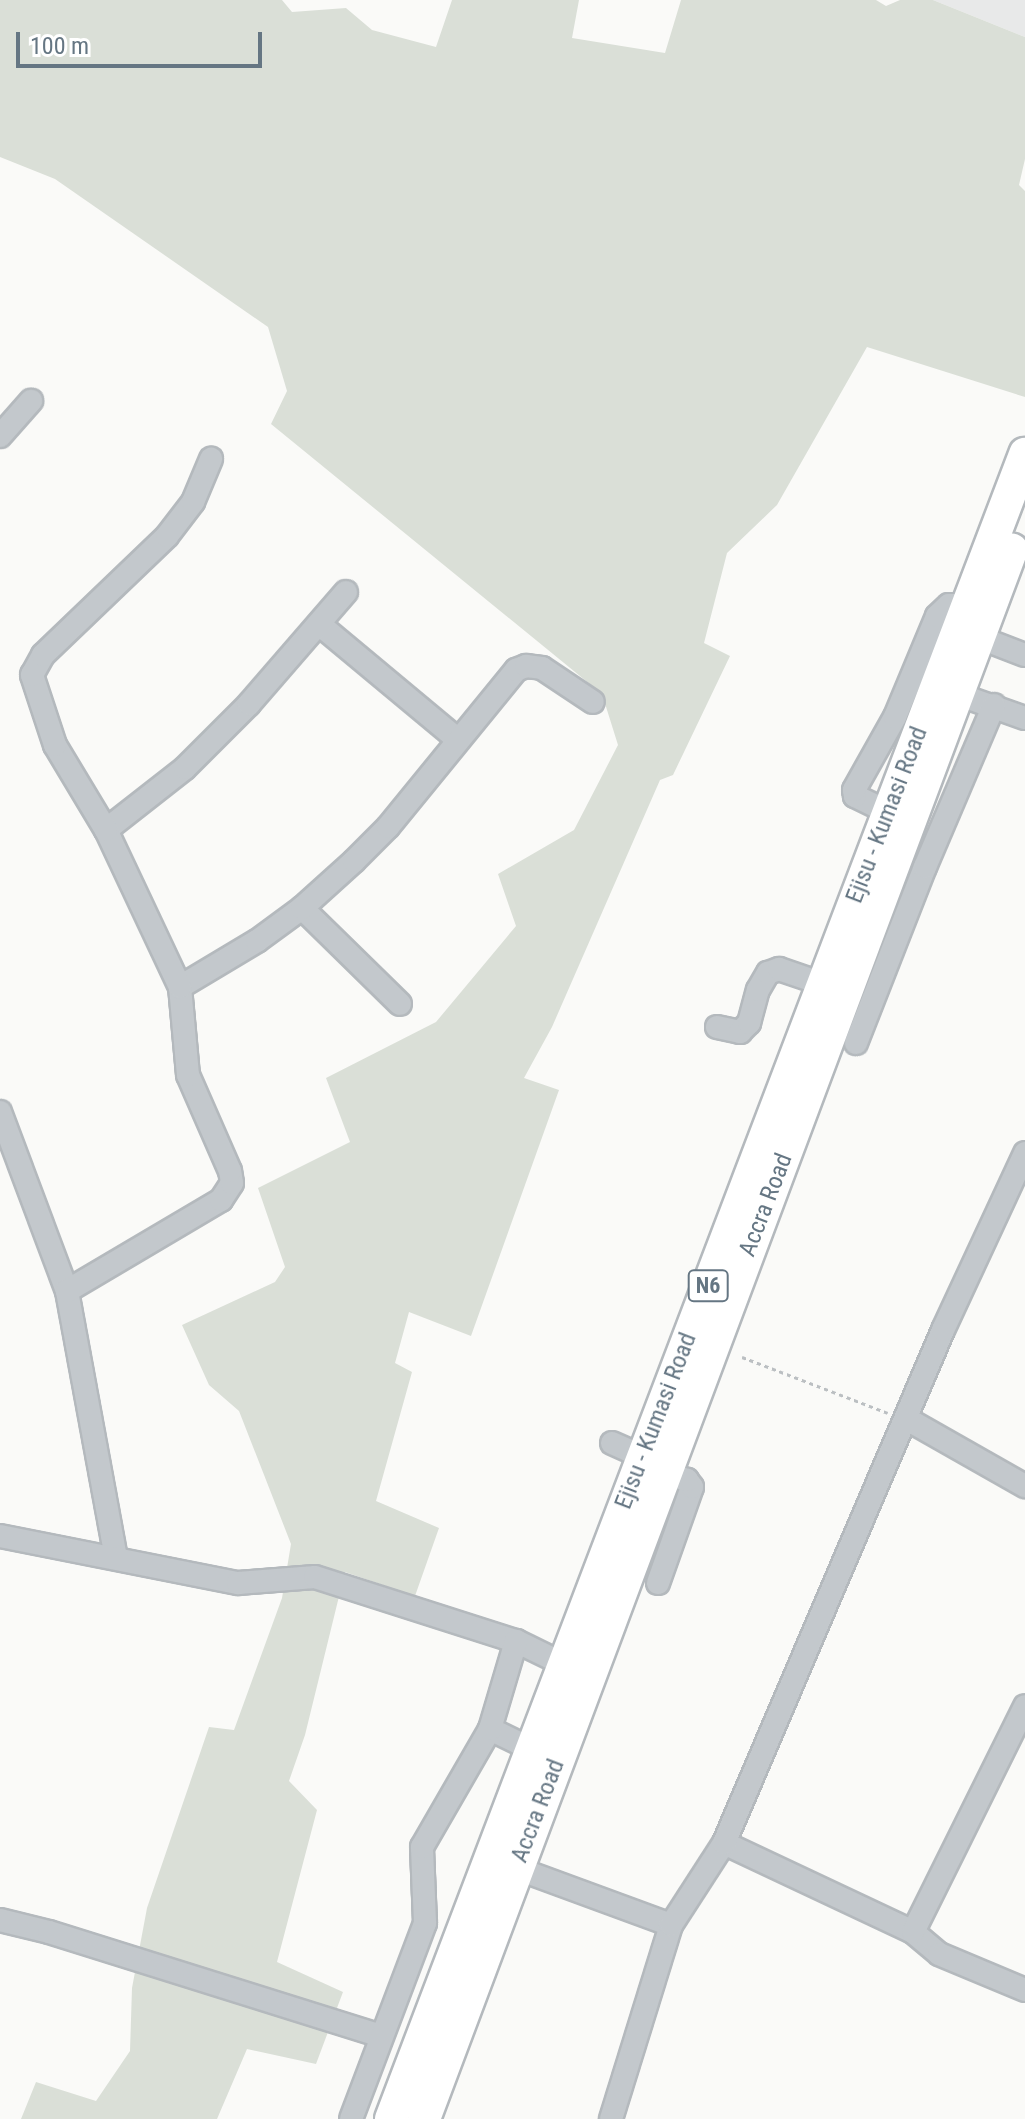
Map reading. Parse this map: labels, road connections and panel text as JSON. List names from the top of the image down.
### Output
{
  "streets": {
    "highway": ["Ejisu - Kumasi Road", "Accra Road", "N6"]
  },
  "crossings": [
    ["Ejisu - Kumasi Road", "Accra Road"]
  ],
  "scale_bar": "100 m"
}
